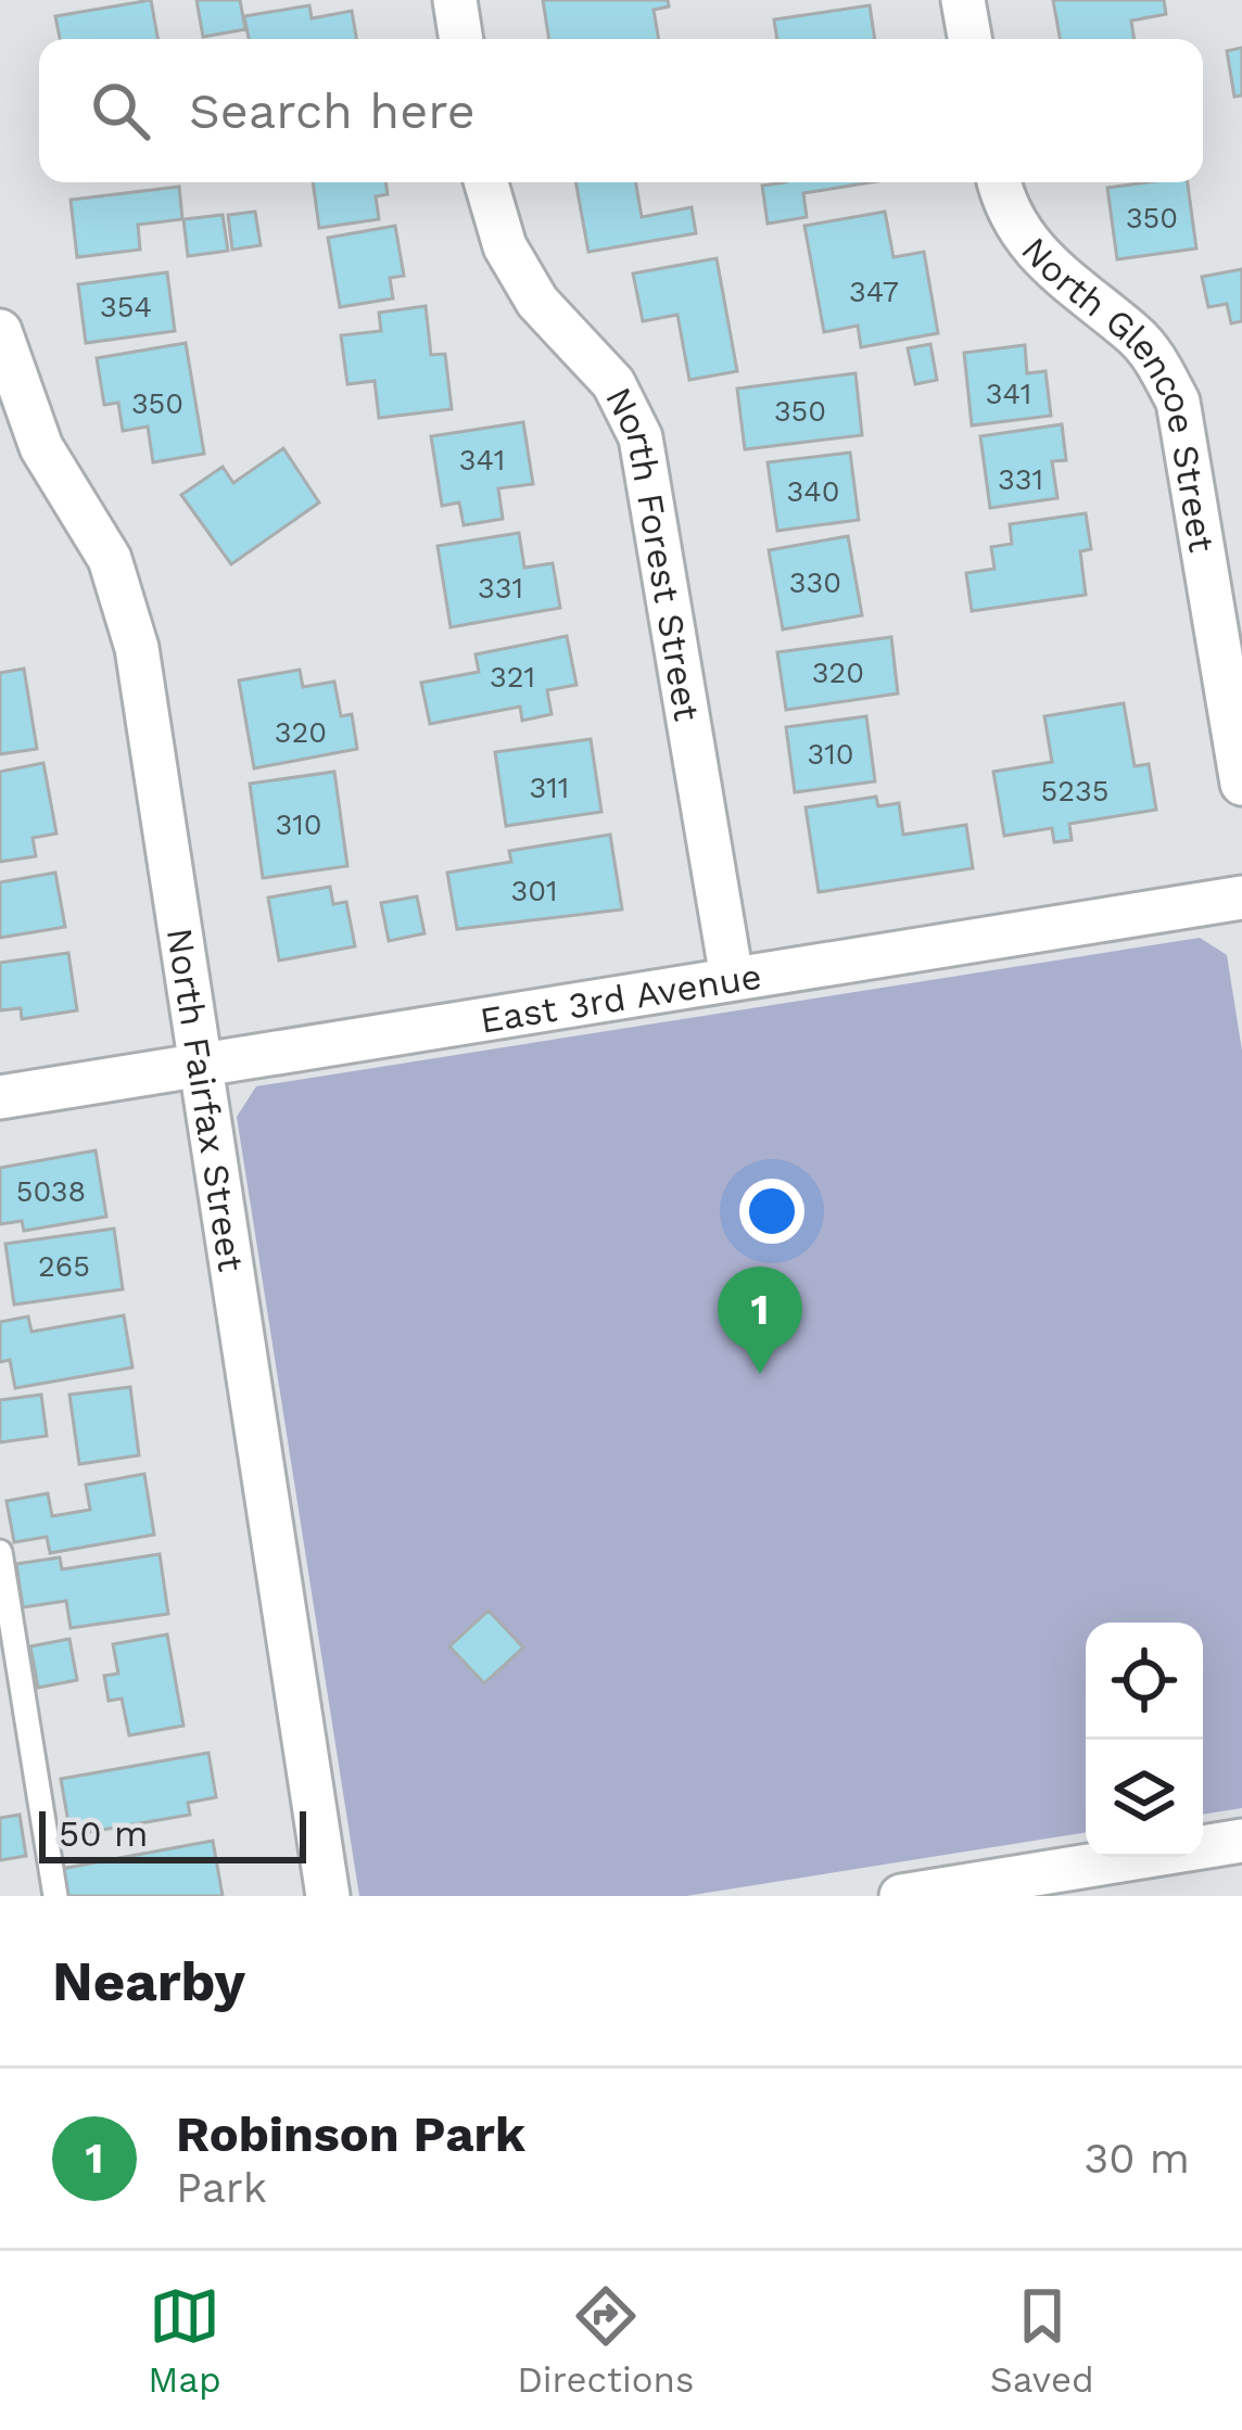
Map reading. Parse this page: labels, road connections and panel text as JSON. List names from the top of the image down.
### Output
{
  "streets": {
    "street": [
      "North Glencoe Street",
      "North Forest Street",
      "East 3rd Avenue",
      "North Fairfax Street"
    ]
  },
  "crossings": [
    ["North Forest Street", "East 3rd Avenue"],
    ["East 3rd Avenue", "North Fairfax Street"]
  ],
  "house_numbers": [
    "350",
    "347",
    "354",
    "341",
    "350",
    "350",
    "341",
    "331",
    "340",
    "330",
    "331",
    "320",
    "321",
    "320",
    "310",
    "311",
    "5235",
    "310",
    "301",
    "5038",
    "265"
  ],
  "scale_bar": "50 m",
  "page": {
    "search": "Search here",
    "pins": "1",
    "scale": "50 m",
    "heading": "Nearby",
    "list": [
      {
        "mark": "1",
        "name": "Robinson Park",
        "note": "Park",
        "value": "30 m"
      }
    ],
    "nav": ["Map", "Directions", "Saved"]
  }
}
